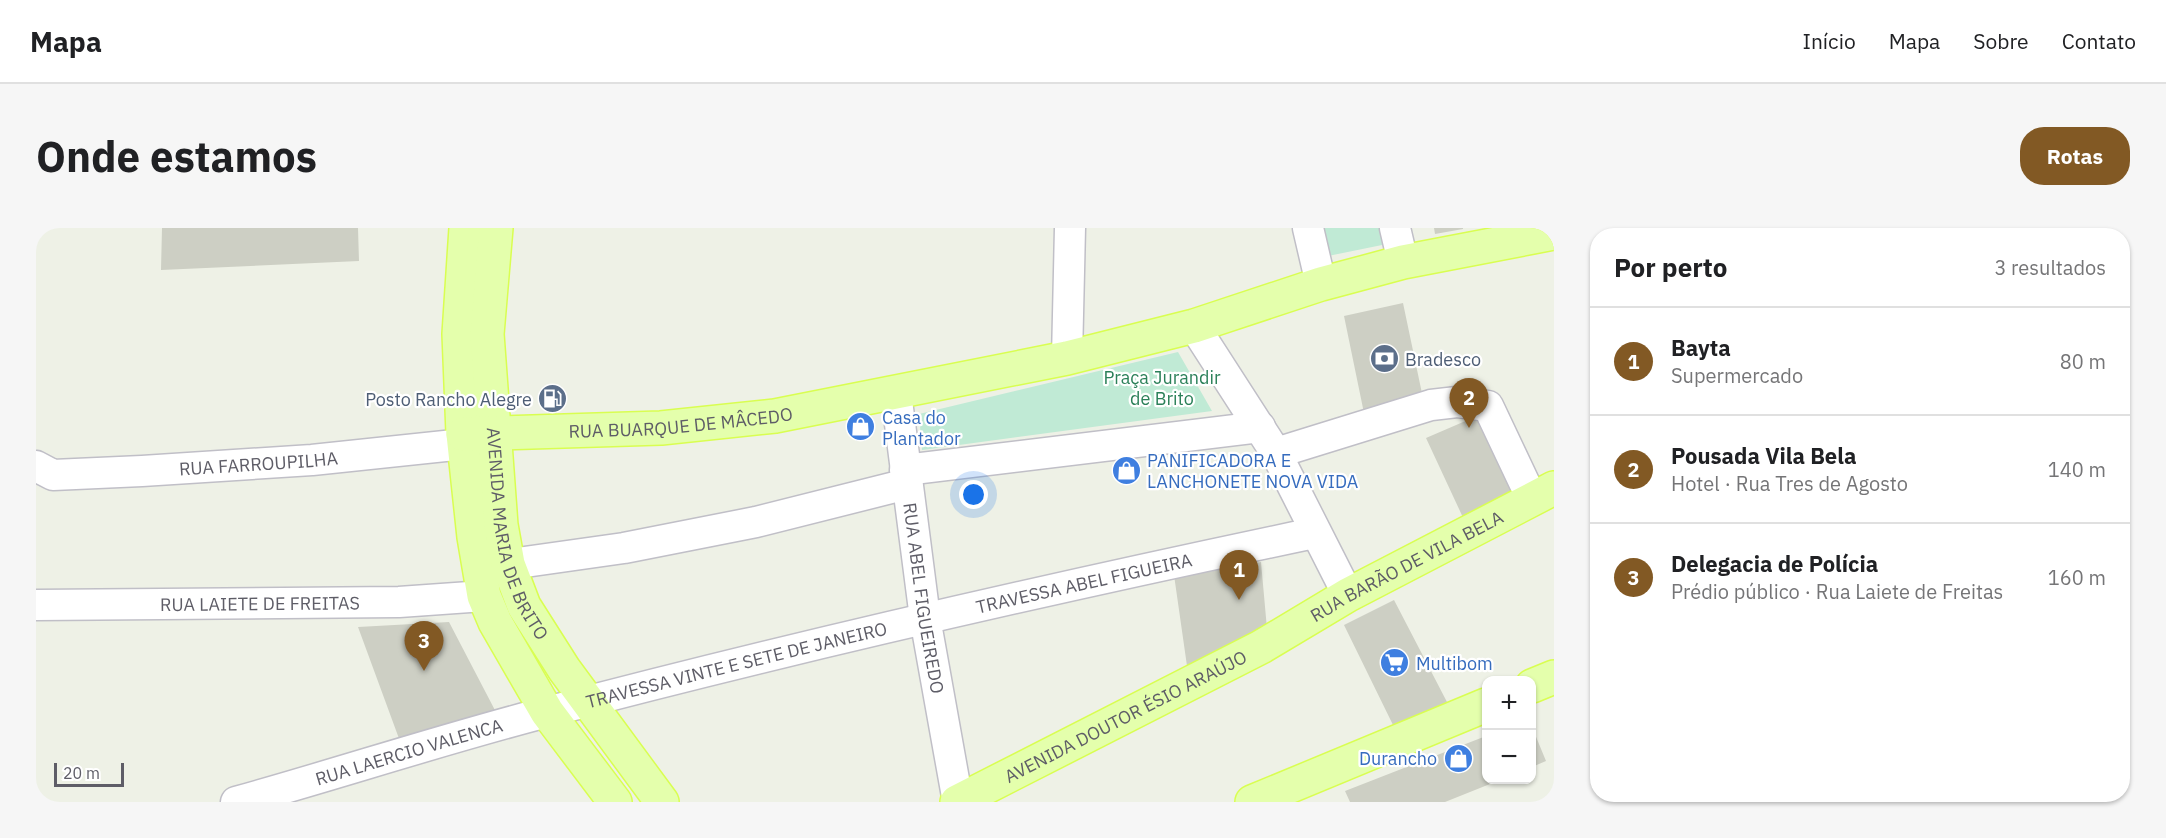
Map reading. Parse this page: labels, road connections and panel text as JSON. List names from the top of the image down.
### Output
{
  "streets": {
    "main road": [
      "RUA BUARQUE DE MÂCEDO",
      "AVENIDA MARIA DE BRITO",
      "RUA BARÃO DE VILA BELA",
      "AVENIDA DOUTOR ÉSIO ARAÚJO"
    ],
    "street": [
      "RUA FARROUPILHA",
      "TRAVESSA ABEL FIGUEIRA",
      "RUA ABEL FIGUEIREDO",
      "RUA LAIETE DE FREITAS",
      "TRAVESSA VINTE E SETE DE JANEIRO",
      "RUA LAERCIO VALENCA"
    ]
  },
  "crossings": [
    ["RUA BUARQUE DE MÂCEDO", "RUA FARROUPILHA"],
    ["RUA BUARQUE DE MÂCEDO", "AVENIDA MARIA DE BRITO"],
    ["RUA BUARQUE DE MÂCEDO", "RUA ABEL FIGUEIREDO"],
    ["RUA FARROUPILHA", "AVENIDA MARIA DE BRITO"],
    ["AVENIDA MARIA DE BRITO", "RUA LAIETE DE FREITAS"],
    ["AVENIDA MARIA DE BRITO", "TRAVESSA VINTE E SETE DE JANEIRO"],
    ["AVENIDA MARIA DE BRITO", "RUA LAERCIO VALENCA"],
    ["RUA BARÃO DE VILA BELA", "AVENIDA DOUTOR ÉSIO ARAÚJO"],
    ["TRAVESSA ABEL FIGUEIRA", "RUA ABEL FIGUEIREDO"],
    ["TRAVESSA ABEL FIGUEIRA", "TRAVESSA VINTE E SETE DE JANEIRO"],
    ["RUA ABEL FIGUEIREDO", "RUA LAIETE DE FREITAS"],
    ["RUA ABEL FIGUEIREDO", "TRAVESSA VINTE E SETE DE JANEIRO"],
    ["RUA ABEL FIGUEIREDO", "AVENIDA DOUTOR ÉSIO ARAÚJO"],
    ["TRAVESSA VINTE E SETE DE JANEIRO", "RUA LAERCIO VALENCA"]
  ],
  "parks": ["Praça Jurandir de Brito"],
  "places": {
    "bank": ["Bradesco"],
    "fuel station": ["Posto Rancho Alegre"],
    "shop": ["Casa do Plantador", "PANIFICADORA E LANCHONETE NOVA VIDA", "Durancho"],
    "supermarket": ["Multibom"]
  },
  "scale_bar": "20 m",
  "page": {
    "header": "Mapa",
    "nav": [
      "Início",
      "Mapa",
      "Sobre",
      "Contato"
    ],
    "buttons": "Rotas",
    "title": "Onde estamos",
    "heading": ["Por perto", "3 resultados"],
    "list": [
      {
        "mark": "1",
        "name": "Bayta",
        "note": "Supermercado",
        "value": "80 m"
      },
      {
        "mark": "2",
        "name": "Pousada Vila Bela",
        "note": "Hotel · Rua Tres de Agosto",
        "value": "140 m"
      },
      {
        "mark": "3",
        "name": "Delegacia de Polícia",
        "note": "Prédio público · Rua Laiete de Freitas",
        "value": "160 m"
      }
    ],
    "pins": ["2", "1", "3"],
    "map_buttons": ["+", "−"],
    "scale": "20 m"
  }
}
